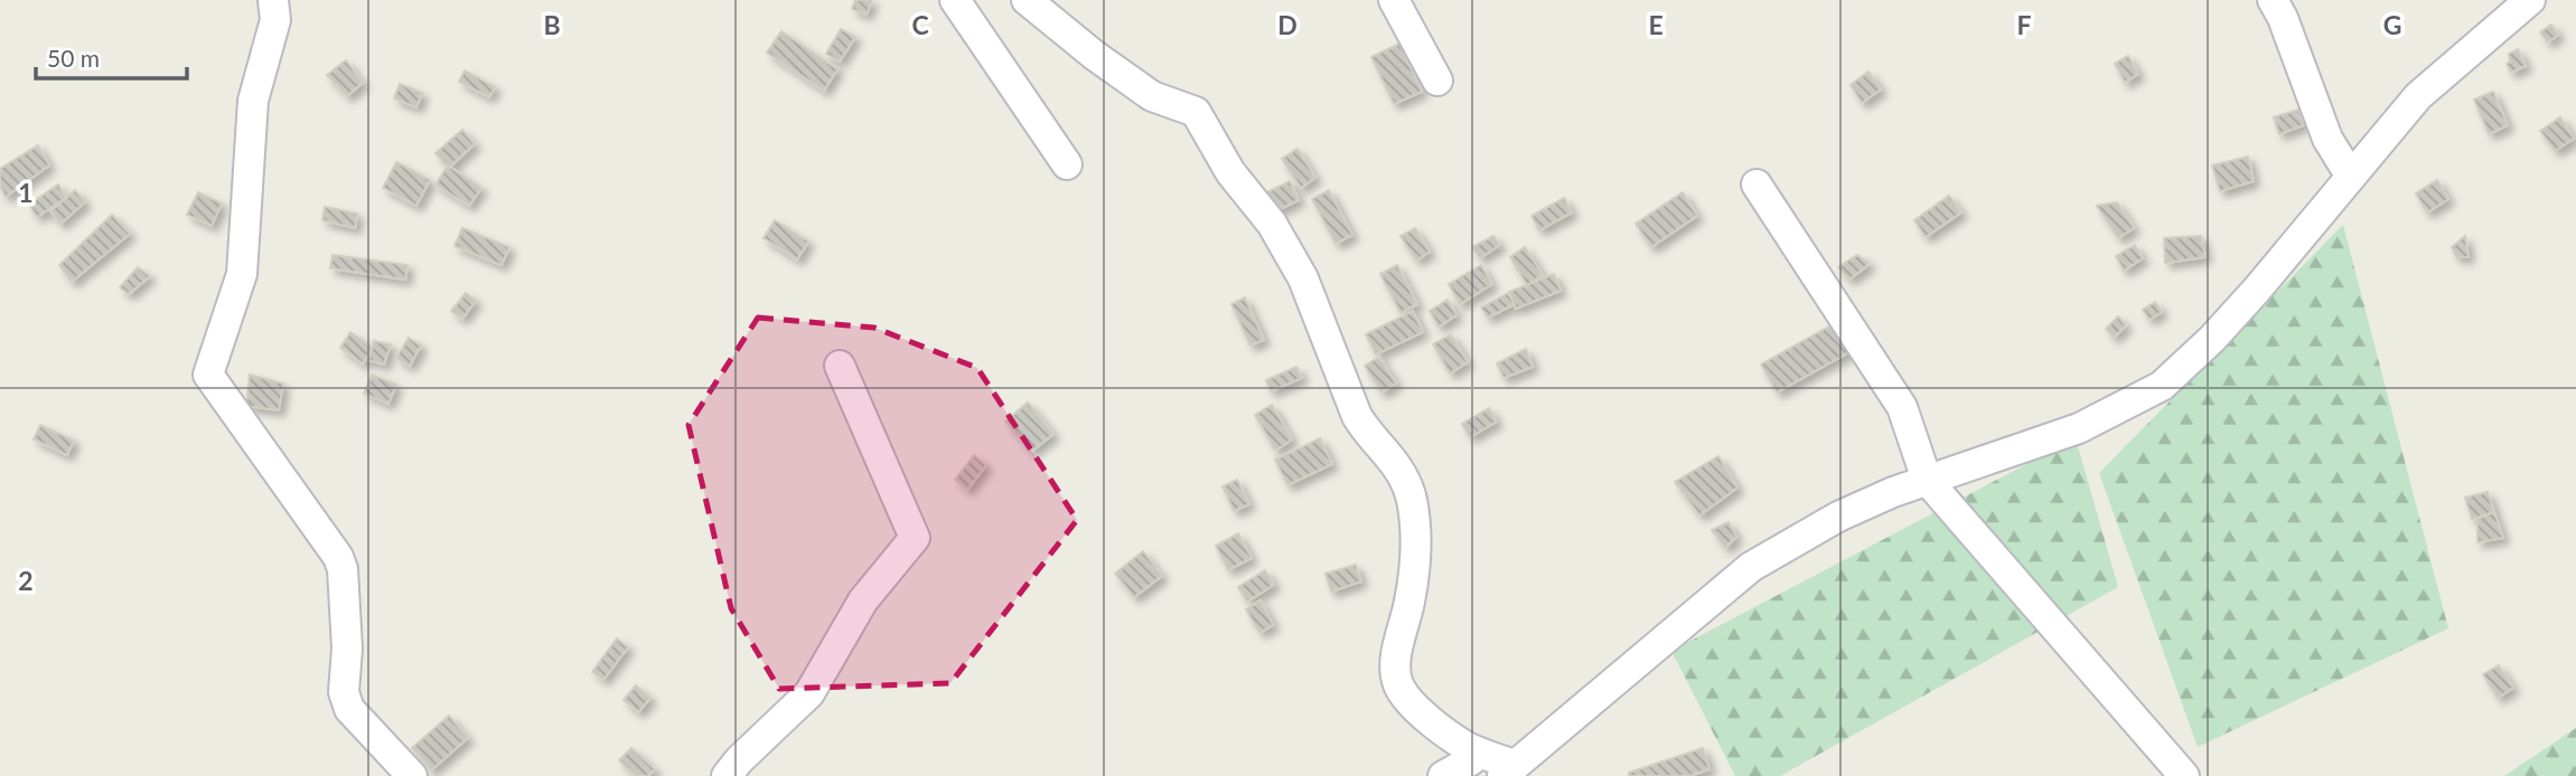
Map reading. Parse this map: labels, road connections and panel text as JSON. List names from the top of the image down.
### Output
{
  "scale_bar": "50 m",
  "grid": {
    "columns": [
      "B",
      "C",
      "D",
      "E",
      "F",
      "G"
    ],
    "rows": ["1", "2"]
  }
}
